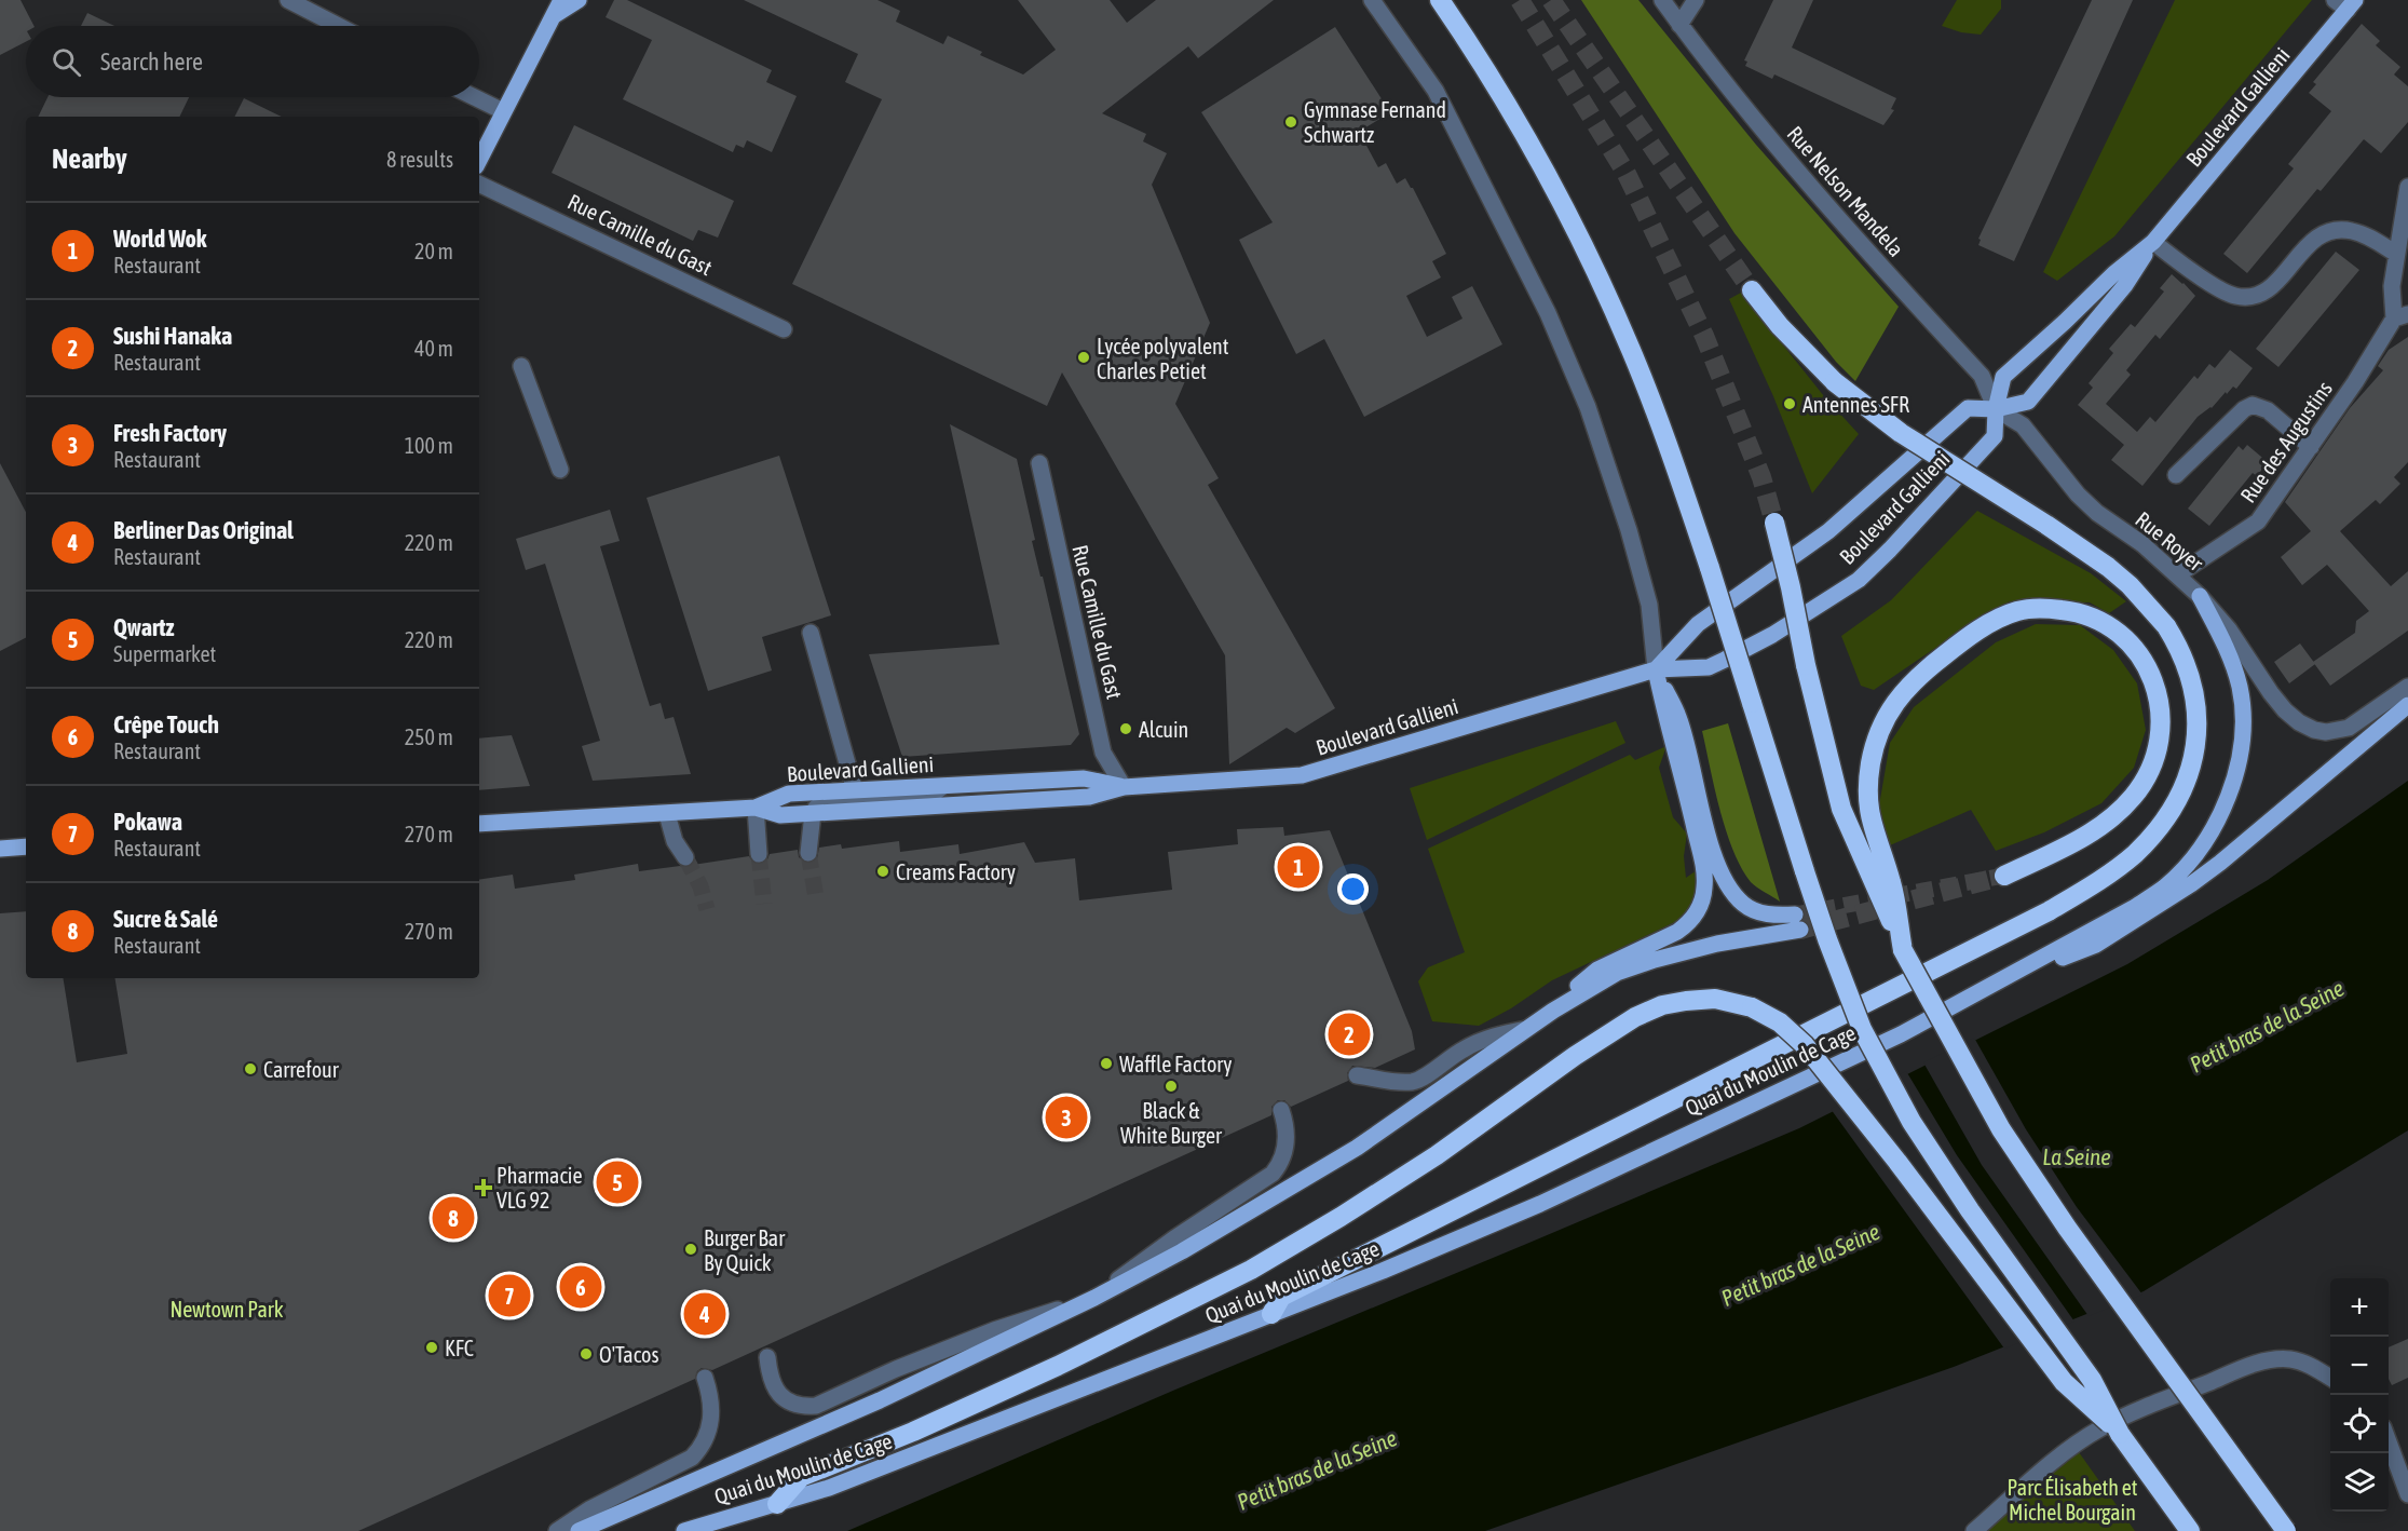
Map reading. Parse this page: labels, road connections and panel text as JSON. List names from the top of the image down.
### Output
{
  "streets": {
    "main road": ["Boulevard Gallieni", "Quai du Moulin de Cage"],
    "street": [
      "Rue Nelson Mandela",
      "Rue Camille du Gast",
      "Rue des Augustins",
      "Rue Royer"
    ]
  },
  "crossings": [
    ["Boulevard Gallieni", "Rue Nelson Mandela"],
    ["Boulevard Gallieni", "Rue Camille du Gast"],
    ["Boulevard Gallieni", "Rue Royer"],
    ["Rue Nelson Mandela", "Rue Royer"],
    ["Rue des Augustins", "Rue Royer"]
  ],
  "water": ["Petit bras de la Seine", "La Seine"],
  "parks": ["Newtown Park", "Parc Élisabeth et Michel Bourgain"],
  "places": {
    "other": [
      "Gymnase Fernand Schwartz",
      "Lycée polyvalent Charles Petiet",
      "Antennes SFR",
      "Alcuin",
      "Creams Factory",
      "Waffle Factory",
      "Carrefour",
      "Black & White Burger",
      "Burger Bar By Quick",
      "KFC",
      "O'Tacos"
    ],
    "health": ["Pharmacie VLG 92"]
  },
  "page": {
    "search": "Search here",
    "heading": ["Nearby", "8 results"],
    "list": [
      {
        "mark": "1",
        "name": "World Wok",
        "note": "Restaurant",
        "value": "20 m"
      },
      {
        "mark": "2",
        "name": "Sushi Hanaka",
        "note": "Restaurant",
        "value": "40 m"
      },
      {
        "mark": "3",
        "name": "Fresh Factory",
        "note": "Restaurant",
        "value": "100 m"
      },
      {
        "mark": "4",
        "name": "Berliner Das Original",
        "note": "Restaurant",
        "value": "220 m"
      },
      {
        "mark": "5",
        "name": "Qwartz",
        "note": "Supermarket",
        "value": "220 m"
      },
      {
        "mark": "6",
        "name": "Crêpe Touch",
        "note": "Restaurant",
        "value": "250 m"
      },
      {
        "mark": "7",
        "name": "Pokawa",
        "note": "Restaurant",
        "value": "270 m"
      },
      {
        "mark": "8",
        "name": "Sucre & Salé",
        "note": "Restaurant",
        "value": "270 m"
      }
    ],
    "pins": [
      "1",
      "2",
      "3",
      "5",
      "8",
      "6",
      "7",
      "4"
    ],
    "map_buttons": ["+", "−"]
  }
}
